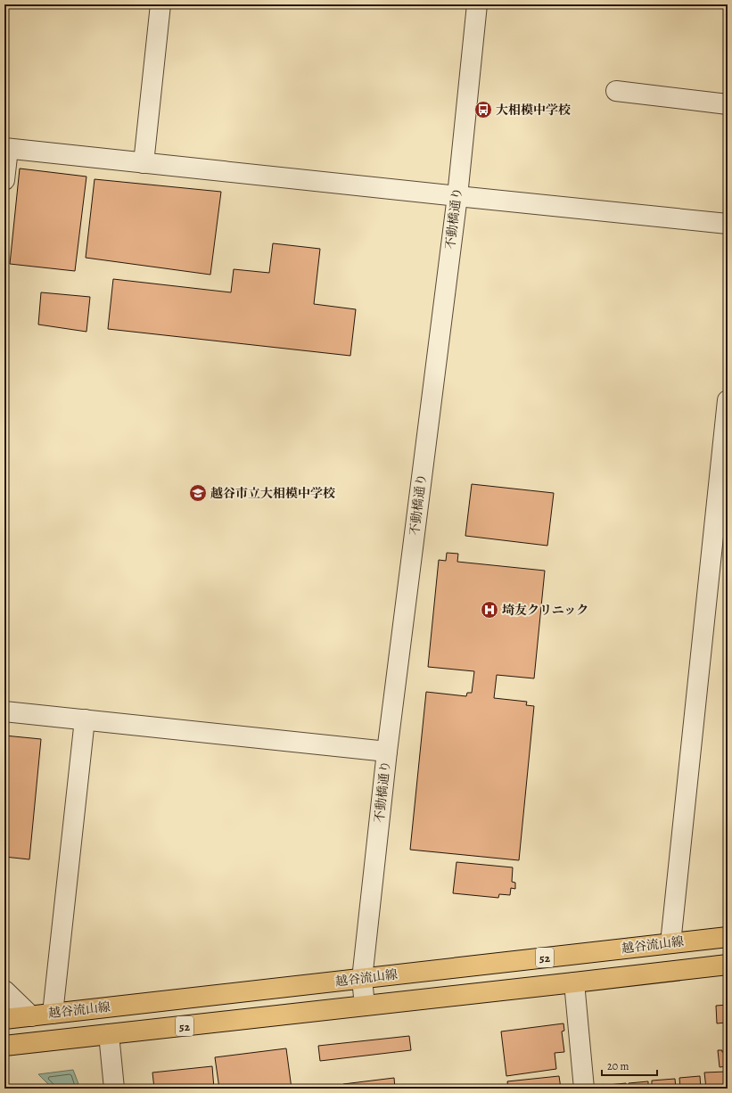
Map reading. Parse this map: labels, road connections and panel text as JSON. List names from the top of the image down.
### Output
{
  "streets": {
    "main road": ["越谷流山線", "52"],
    "street": ["不動橋通り"]
  },
  "crossings": [
    ["不動橋通り", "越谷流山線"],
    ["不動橋通り", "52"]
  ],
  "places": {
    "bus stop": ["大相模中学校"],
    "school or university": ["越谷市立大相模中学校"],
    "hospital": ["埼友クリニック"]
  },
  "scale_bar": "20 m"
}
